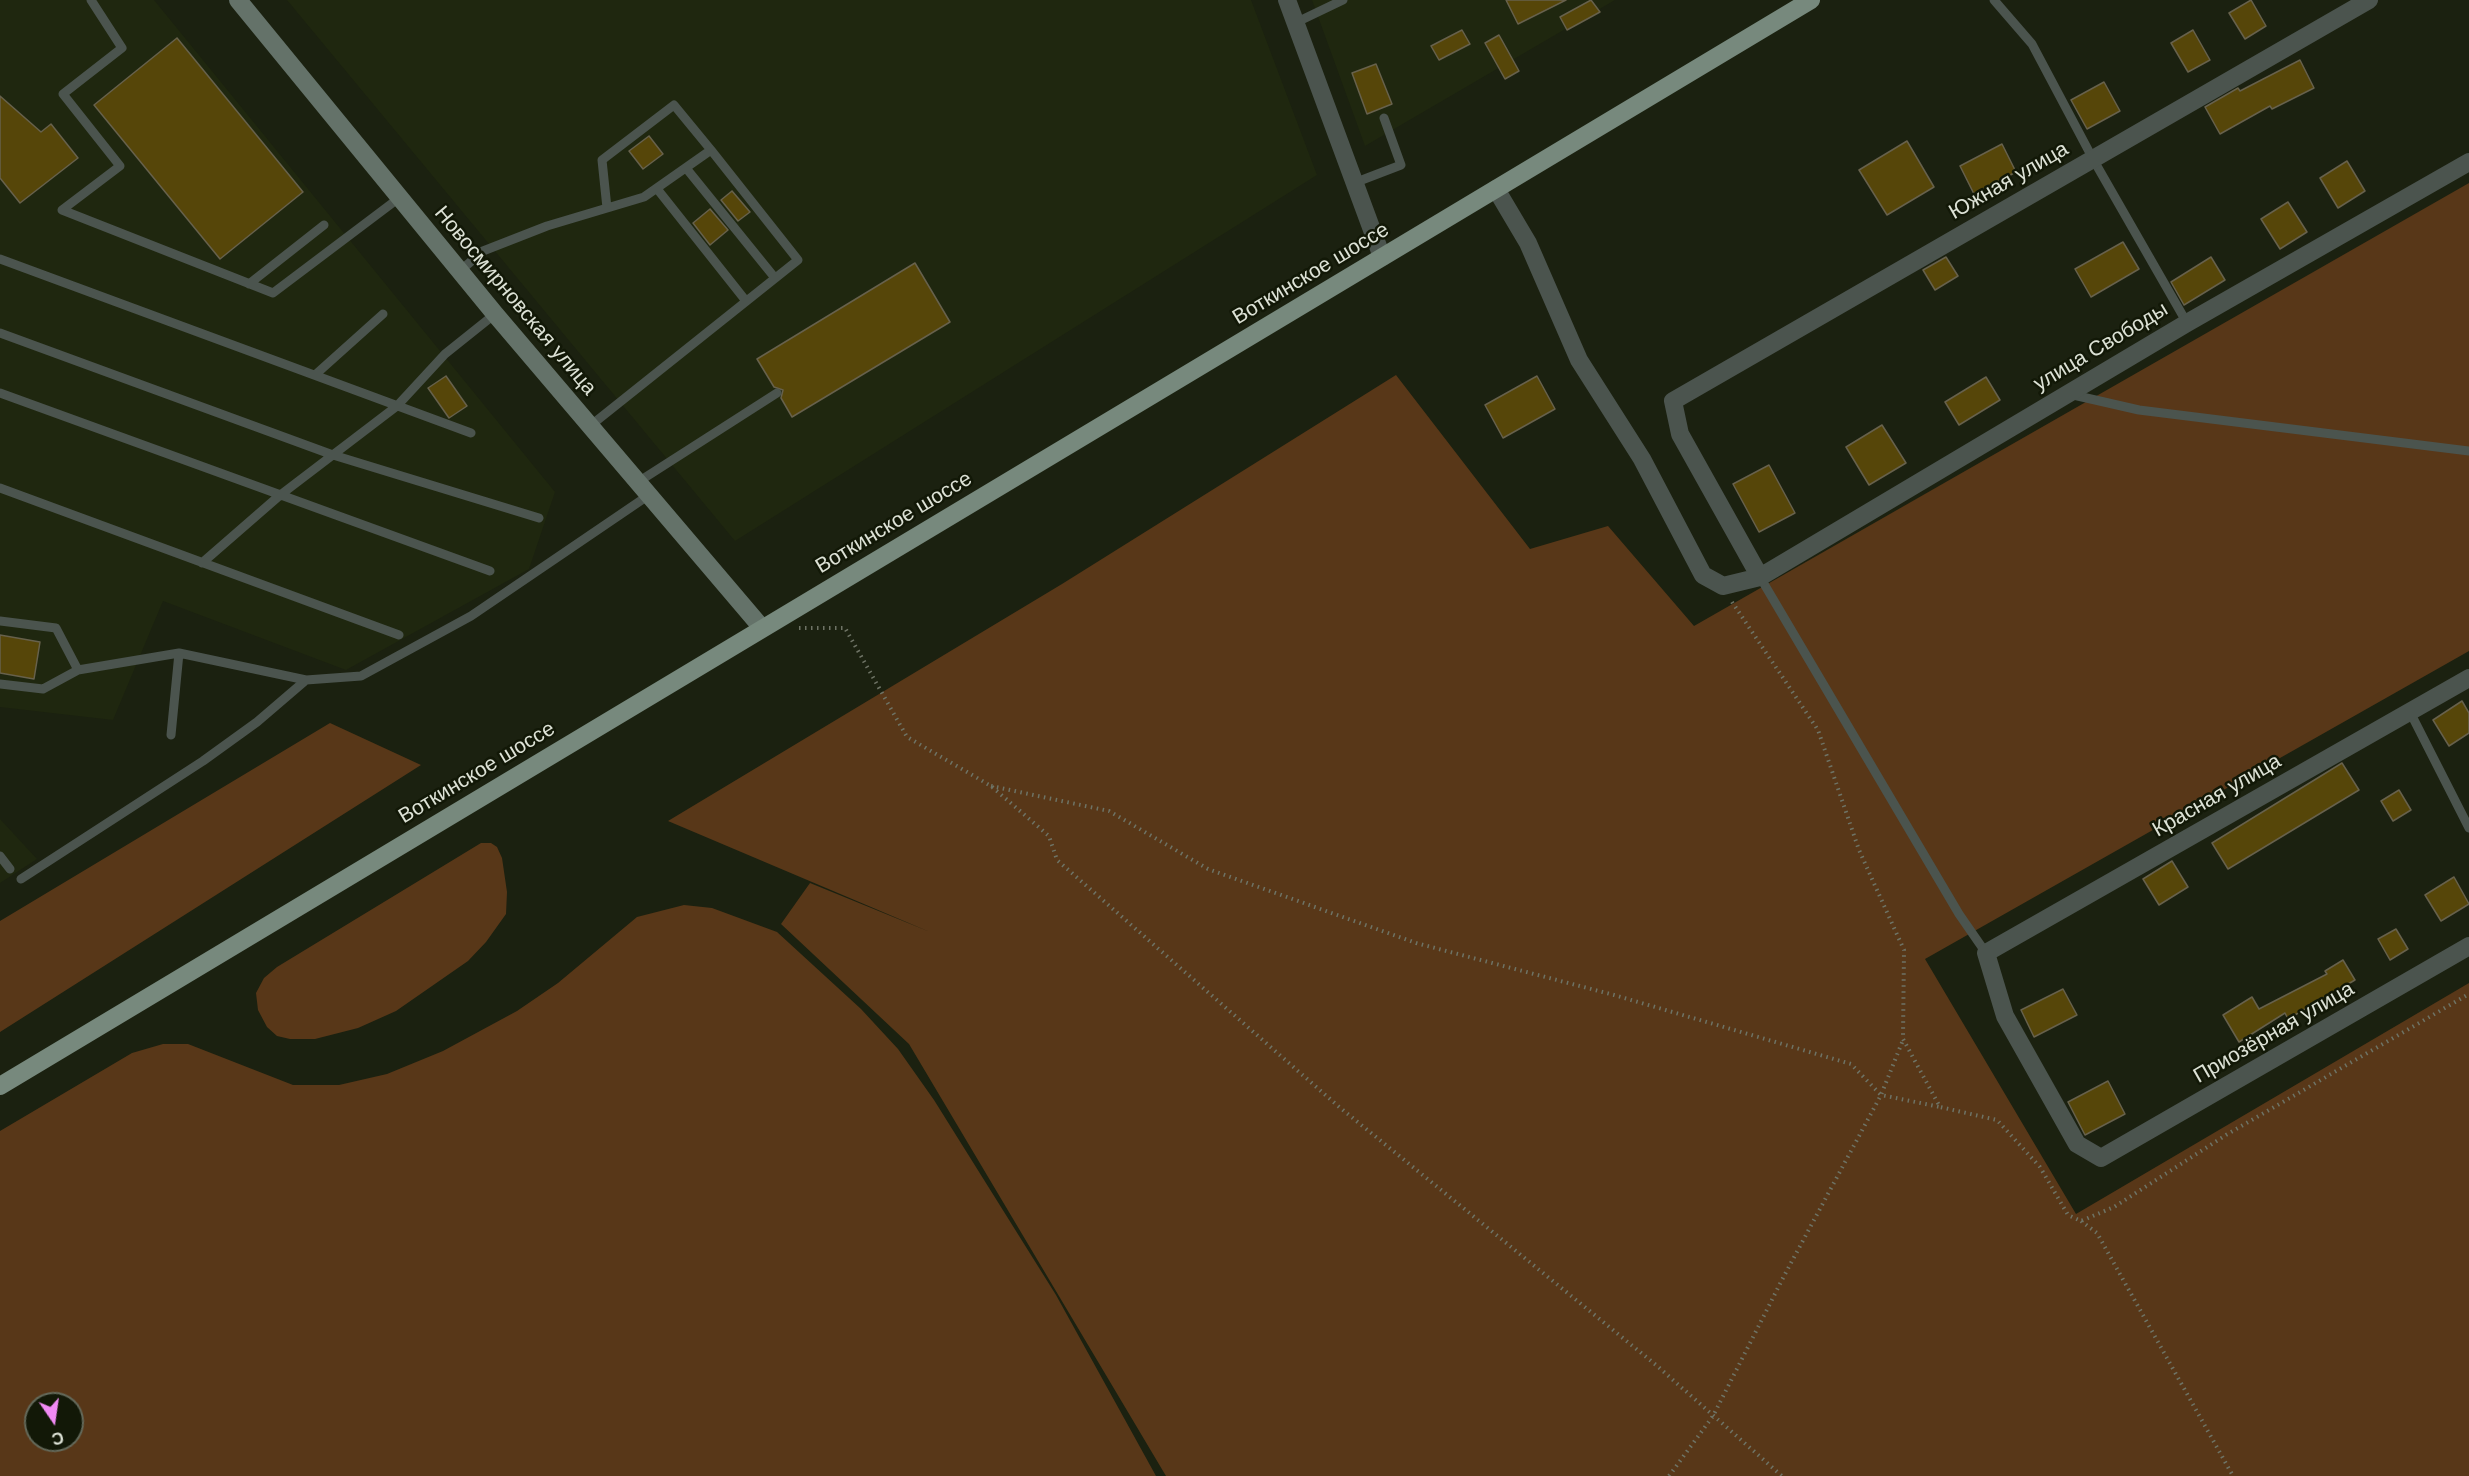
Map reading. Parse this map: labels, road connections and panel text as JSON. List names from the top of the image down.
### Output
{
  "streets": {
    "main road": ["Воткинское шоссе"],
    "street": [
      "Южная улица",
      "Новосмирновская улица",
      "улица Свободы",
      "Красная улица",
      "Приозёрная улица"
    ]
  },
  "crossings": [
    ["Южная улица", "улица Свободы"],
    ["Воткинское шоссе", "Новосмирновская улица"],
    ["Красная улица", "Приозёрная улица"]
  ],
  "north": "bottom"
}
